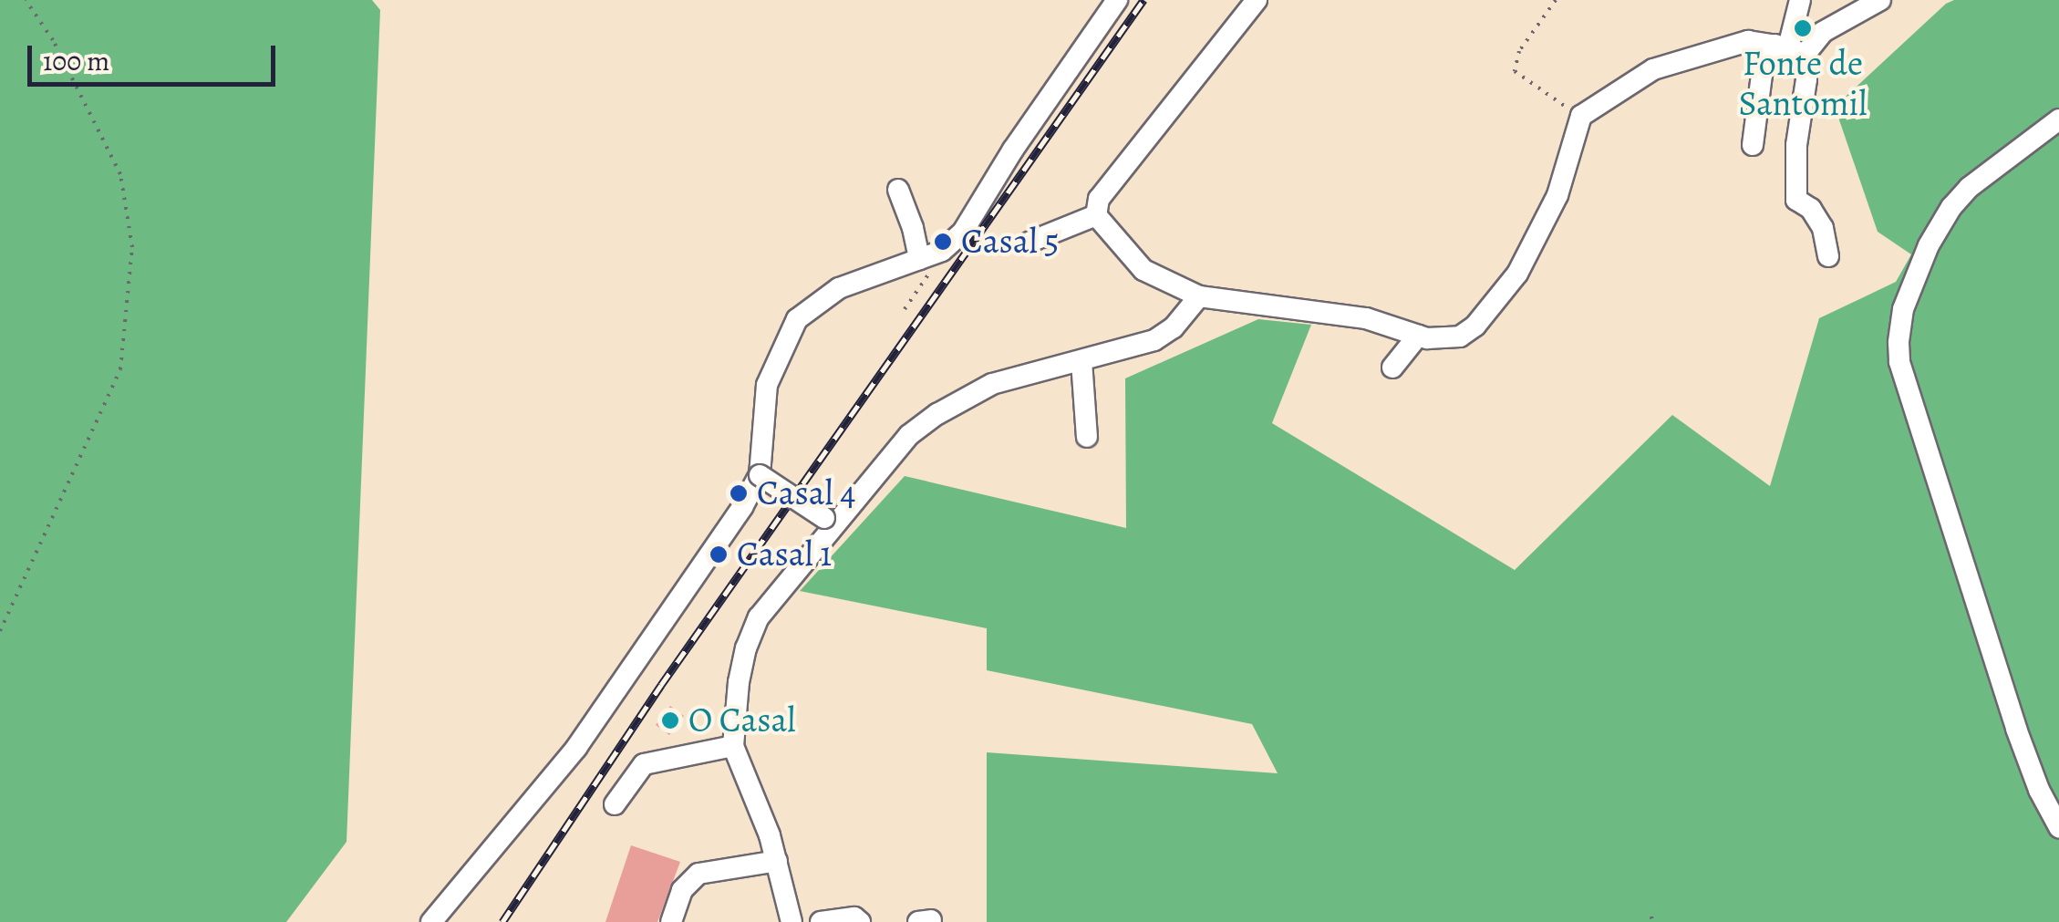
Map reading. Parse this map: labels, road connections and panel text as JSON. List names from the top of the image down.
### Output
{
  "places": [
    "Fonte de Santomil",
    "Casal 5",
    "Casal 4",
    "Casal 1",
    "O Casal"
  ],
  "scale_bar": "100 m"
}
